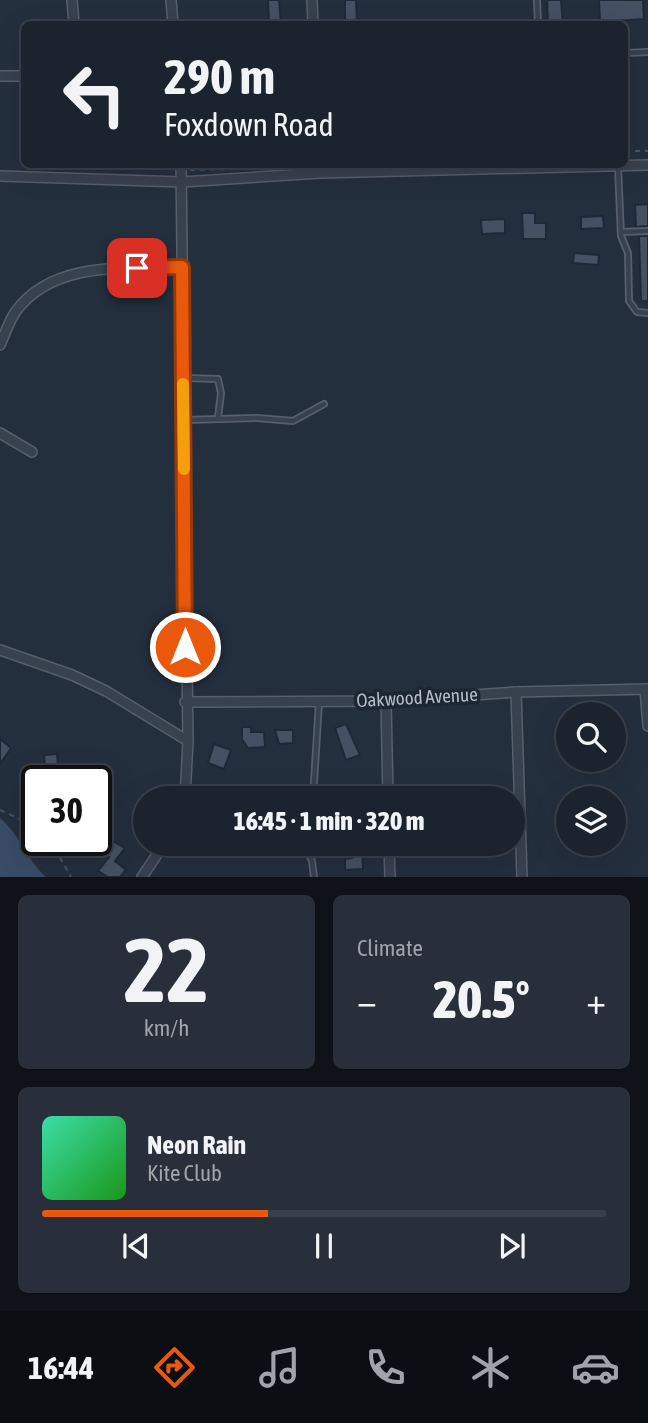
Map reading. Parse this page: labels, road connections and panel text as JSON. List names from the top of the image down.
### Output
{
  "streets": {
    "street": ["Oakwood Avenue"]
  },
  "page": {
    "turn": ["290 m", "Foxdown Road"],
    "limit": "30",
    "trip": "16:45 · 1 min · 320 m",
    "tile": [
      ["22", "km/h"],
      "Climate"
    ],
    "heat": ["−", "20.5°", "+"],
    "song": ["Neon Rain", "Kite Club"],
    "tabs": "16:44"
  }
}
